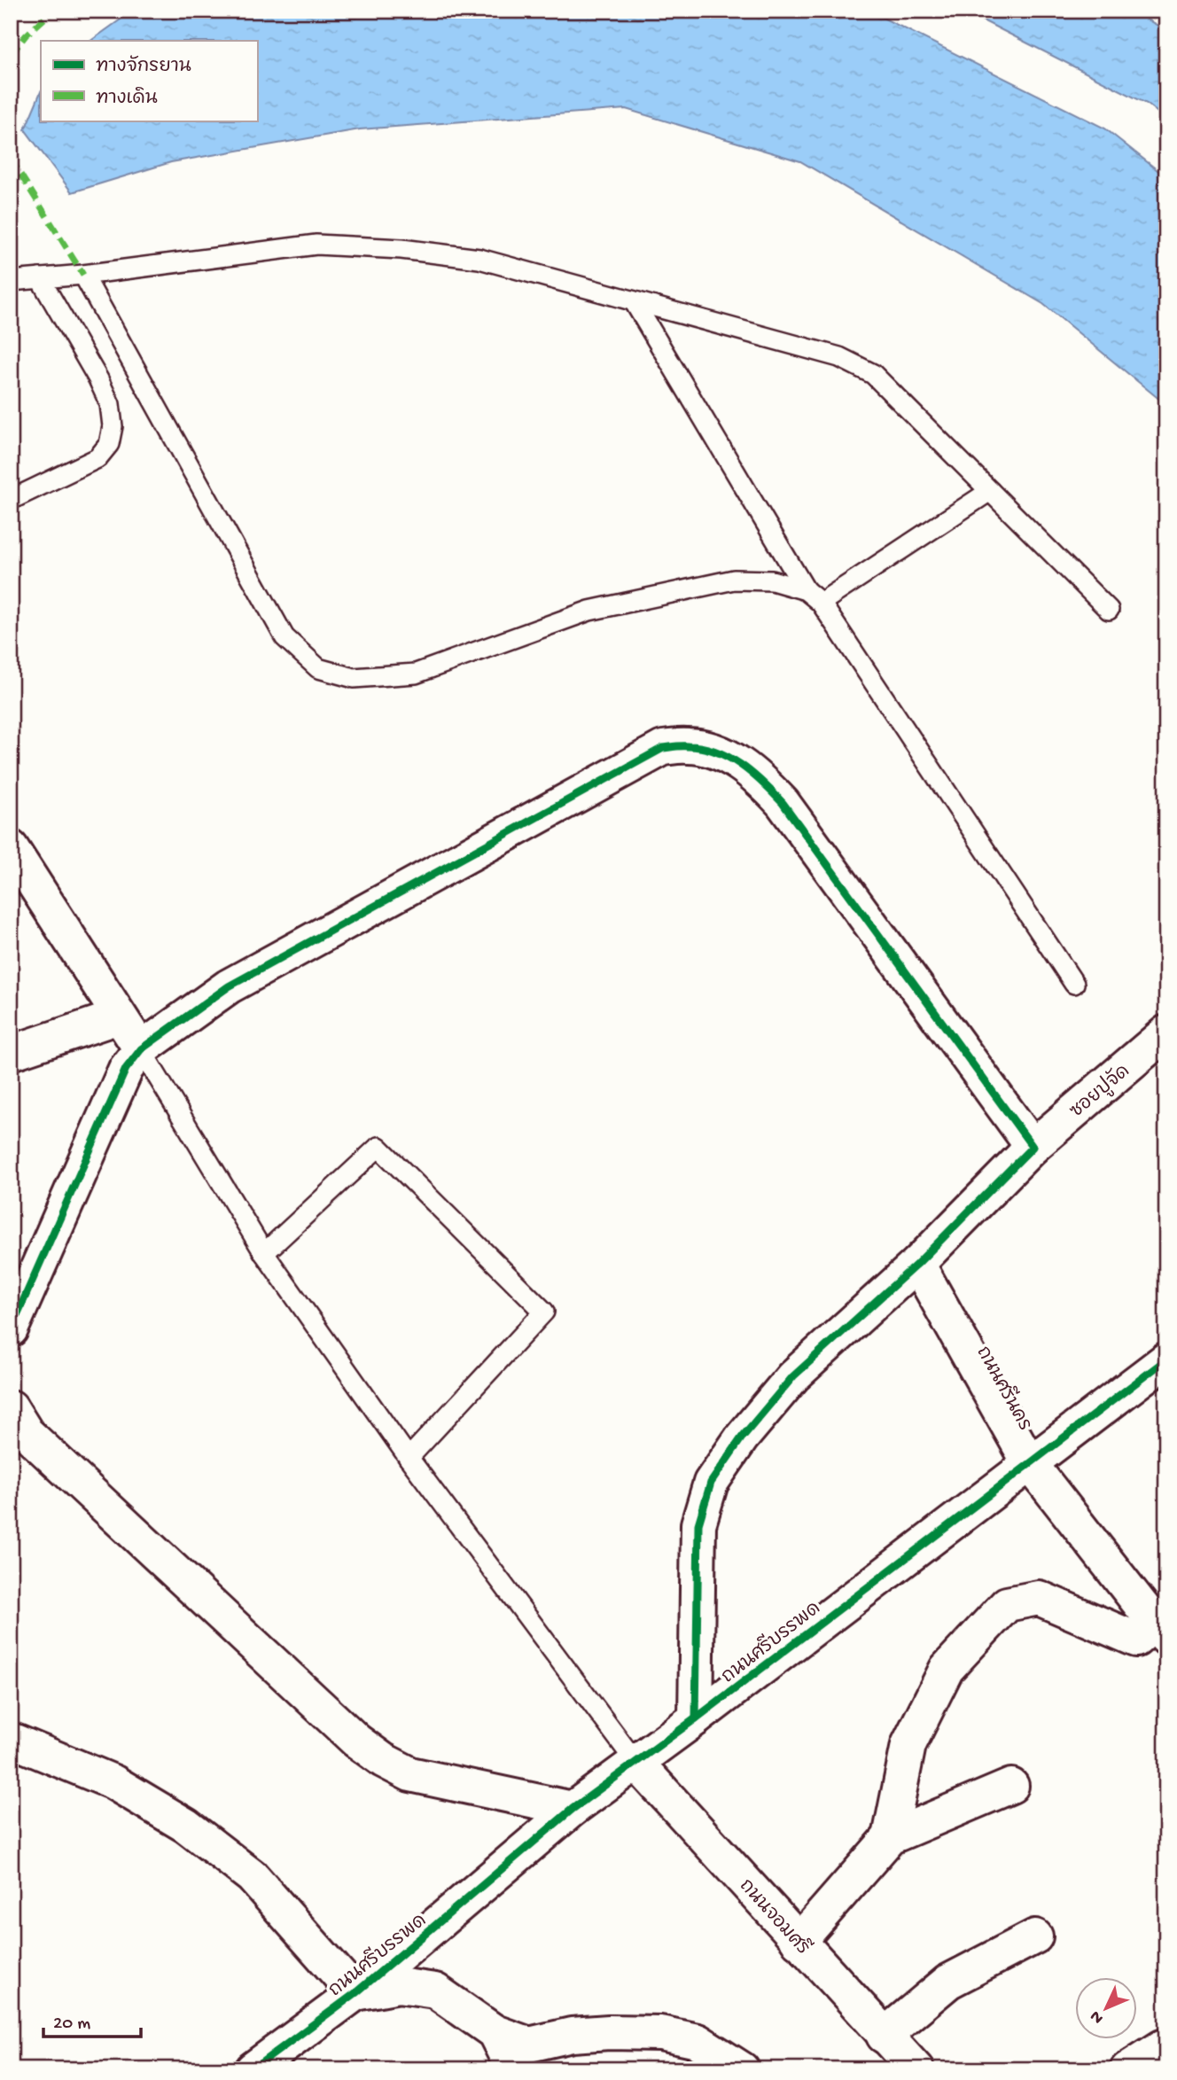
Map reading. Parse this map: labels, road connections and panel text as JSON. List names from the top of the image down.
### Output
{
  "streets": {
    "street": [
      "ซอยปูจัด",
      "ถนนศรีนคร",
      "ถนนศรีบรรพด",
      "ถนนจอมศรี"
    ]
  },
  "crossings": [
    ["ซอยปูจัด", "ถนนศรีนคร"],
    ["ซอยปูจัด", "ถนนศรีบรรพด"],
    ["ถนนศรีนคร", "ถนนศรีบรรพด"],
    ["ถนนศรีบรรพด", "ถนนจอมศรี"]
  ],
  "legend": ["ทางจักรยาน", "ทางเดิน"],
  "scale_bar": "20 m",
  "north": "bottom left"
}
